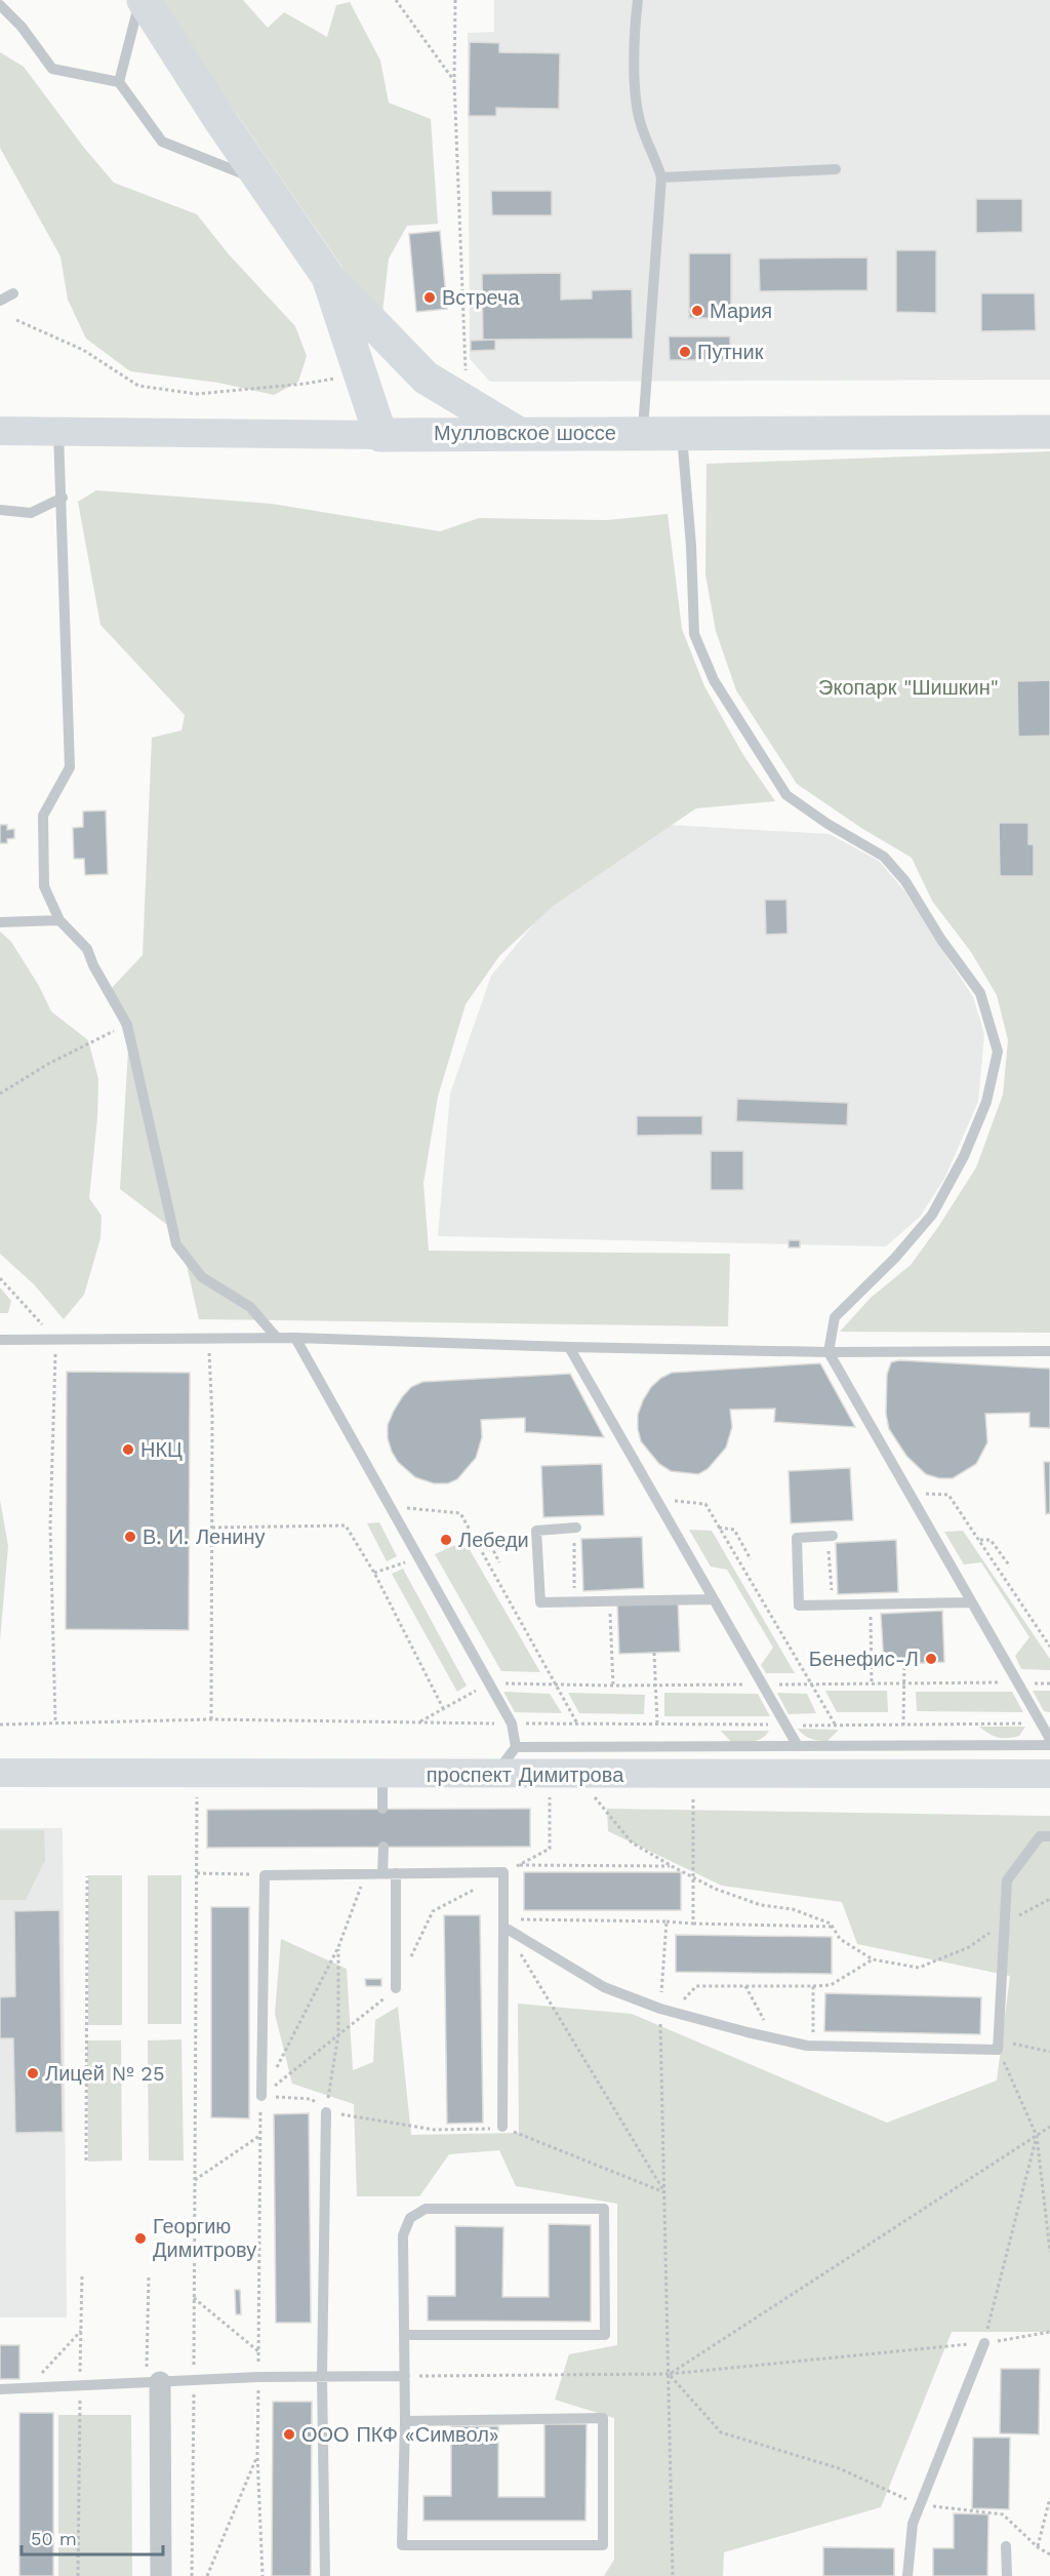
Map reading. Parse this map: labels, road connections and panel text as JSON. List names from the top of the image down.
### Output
{
  "streets": {
    "highway": ["Мулловское шоссе"],
    "main road": ["проспект Димитрова"]
  },
  "parks": ["Экопарк \"Шишкин\""],
  "places": [
    "Встреча",
    "Мария",
    "Путник",
    "НКЦ",
    "В. И. Ленину",
    "Лебеди",
    "Бенефис-Л",
    "Лицей № 25",
    "Георгию Димитрову",
    "ООО ПКФ «Символ»"
  ],
  "scale_bar": "50 m"
}
